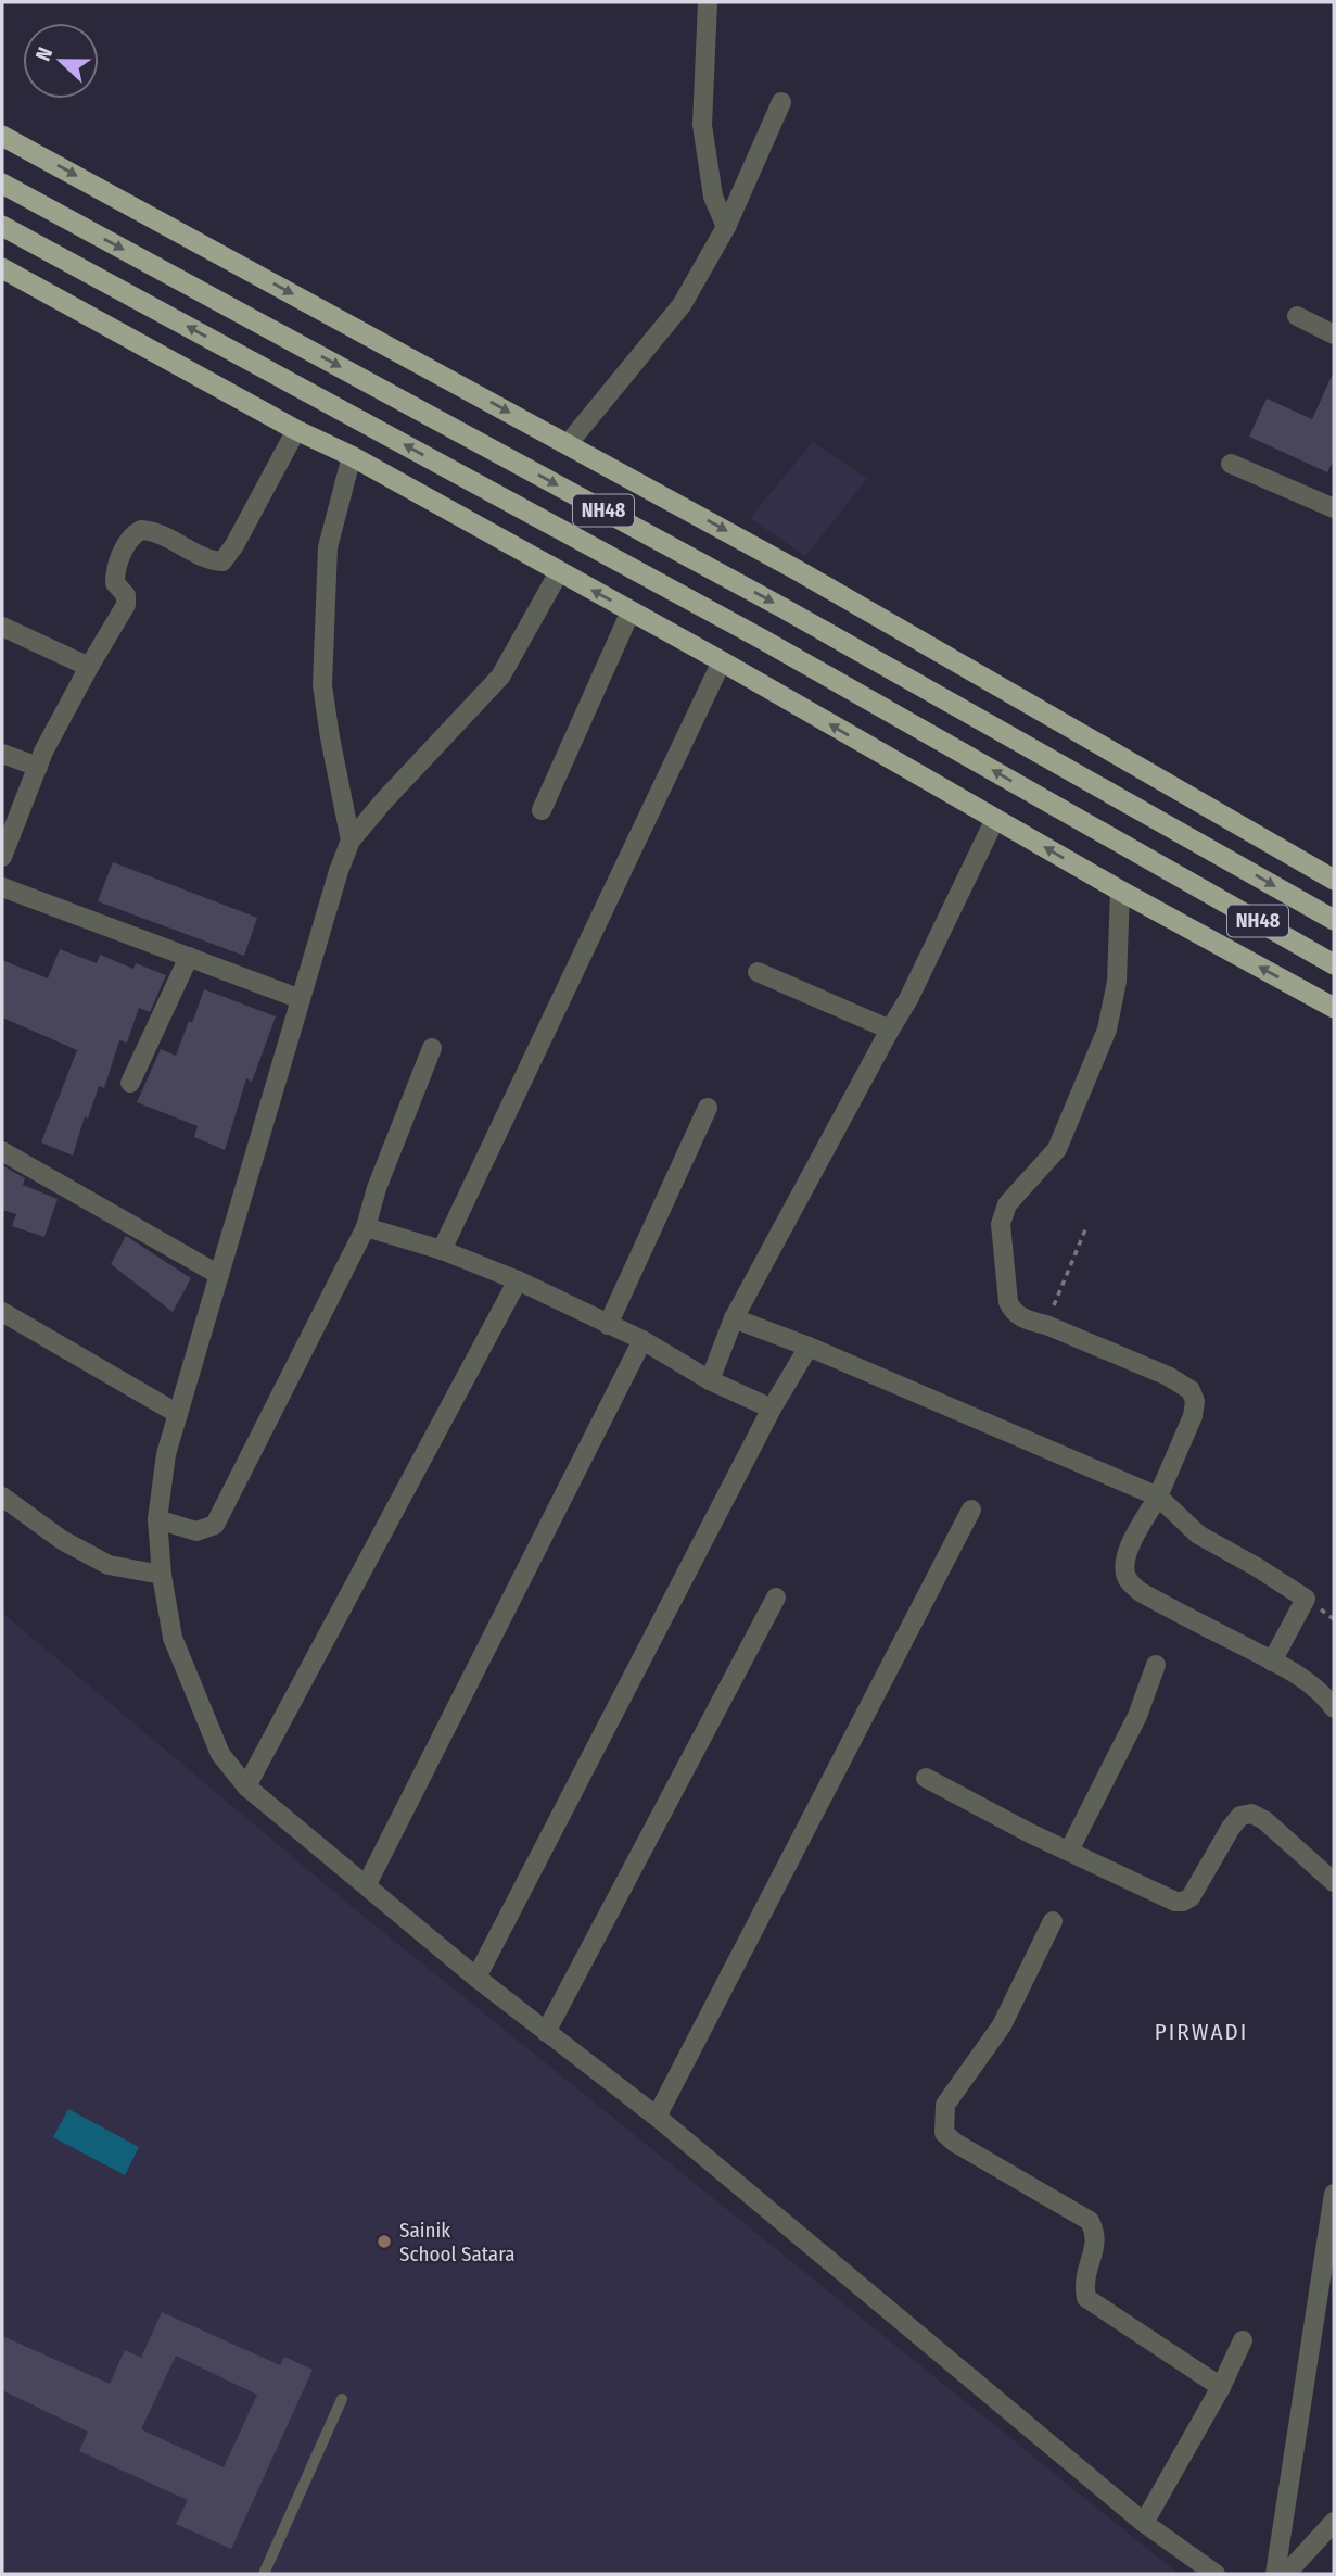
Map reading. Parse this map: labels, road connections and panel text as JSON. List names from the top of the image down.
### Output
{
  "streets": {
    "highway": ["NH48"]
  },
  "districts": ["PIRWADI"],
  "places": ["Sainik School Satara"],
  "north": "left"
}
